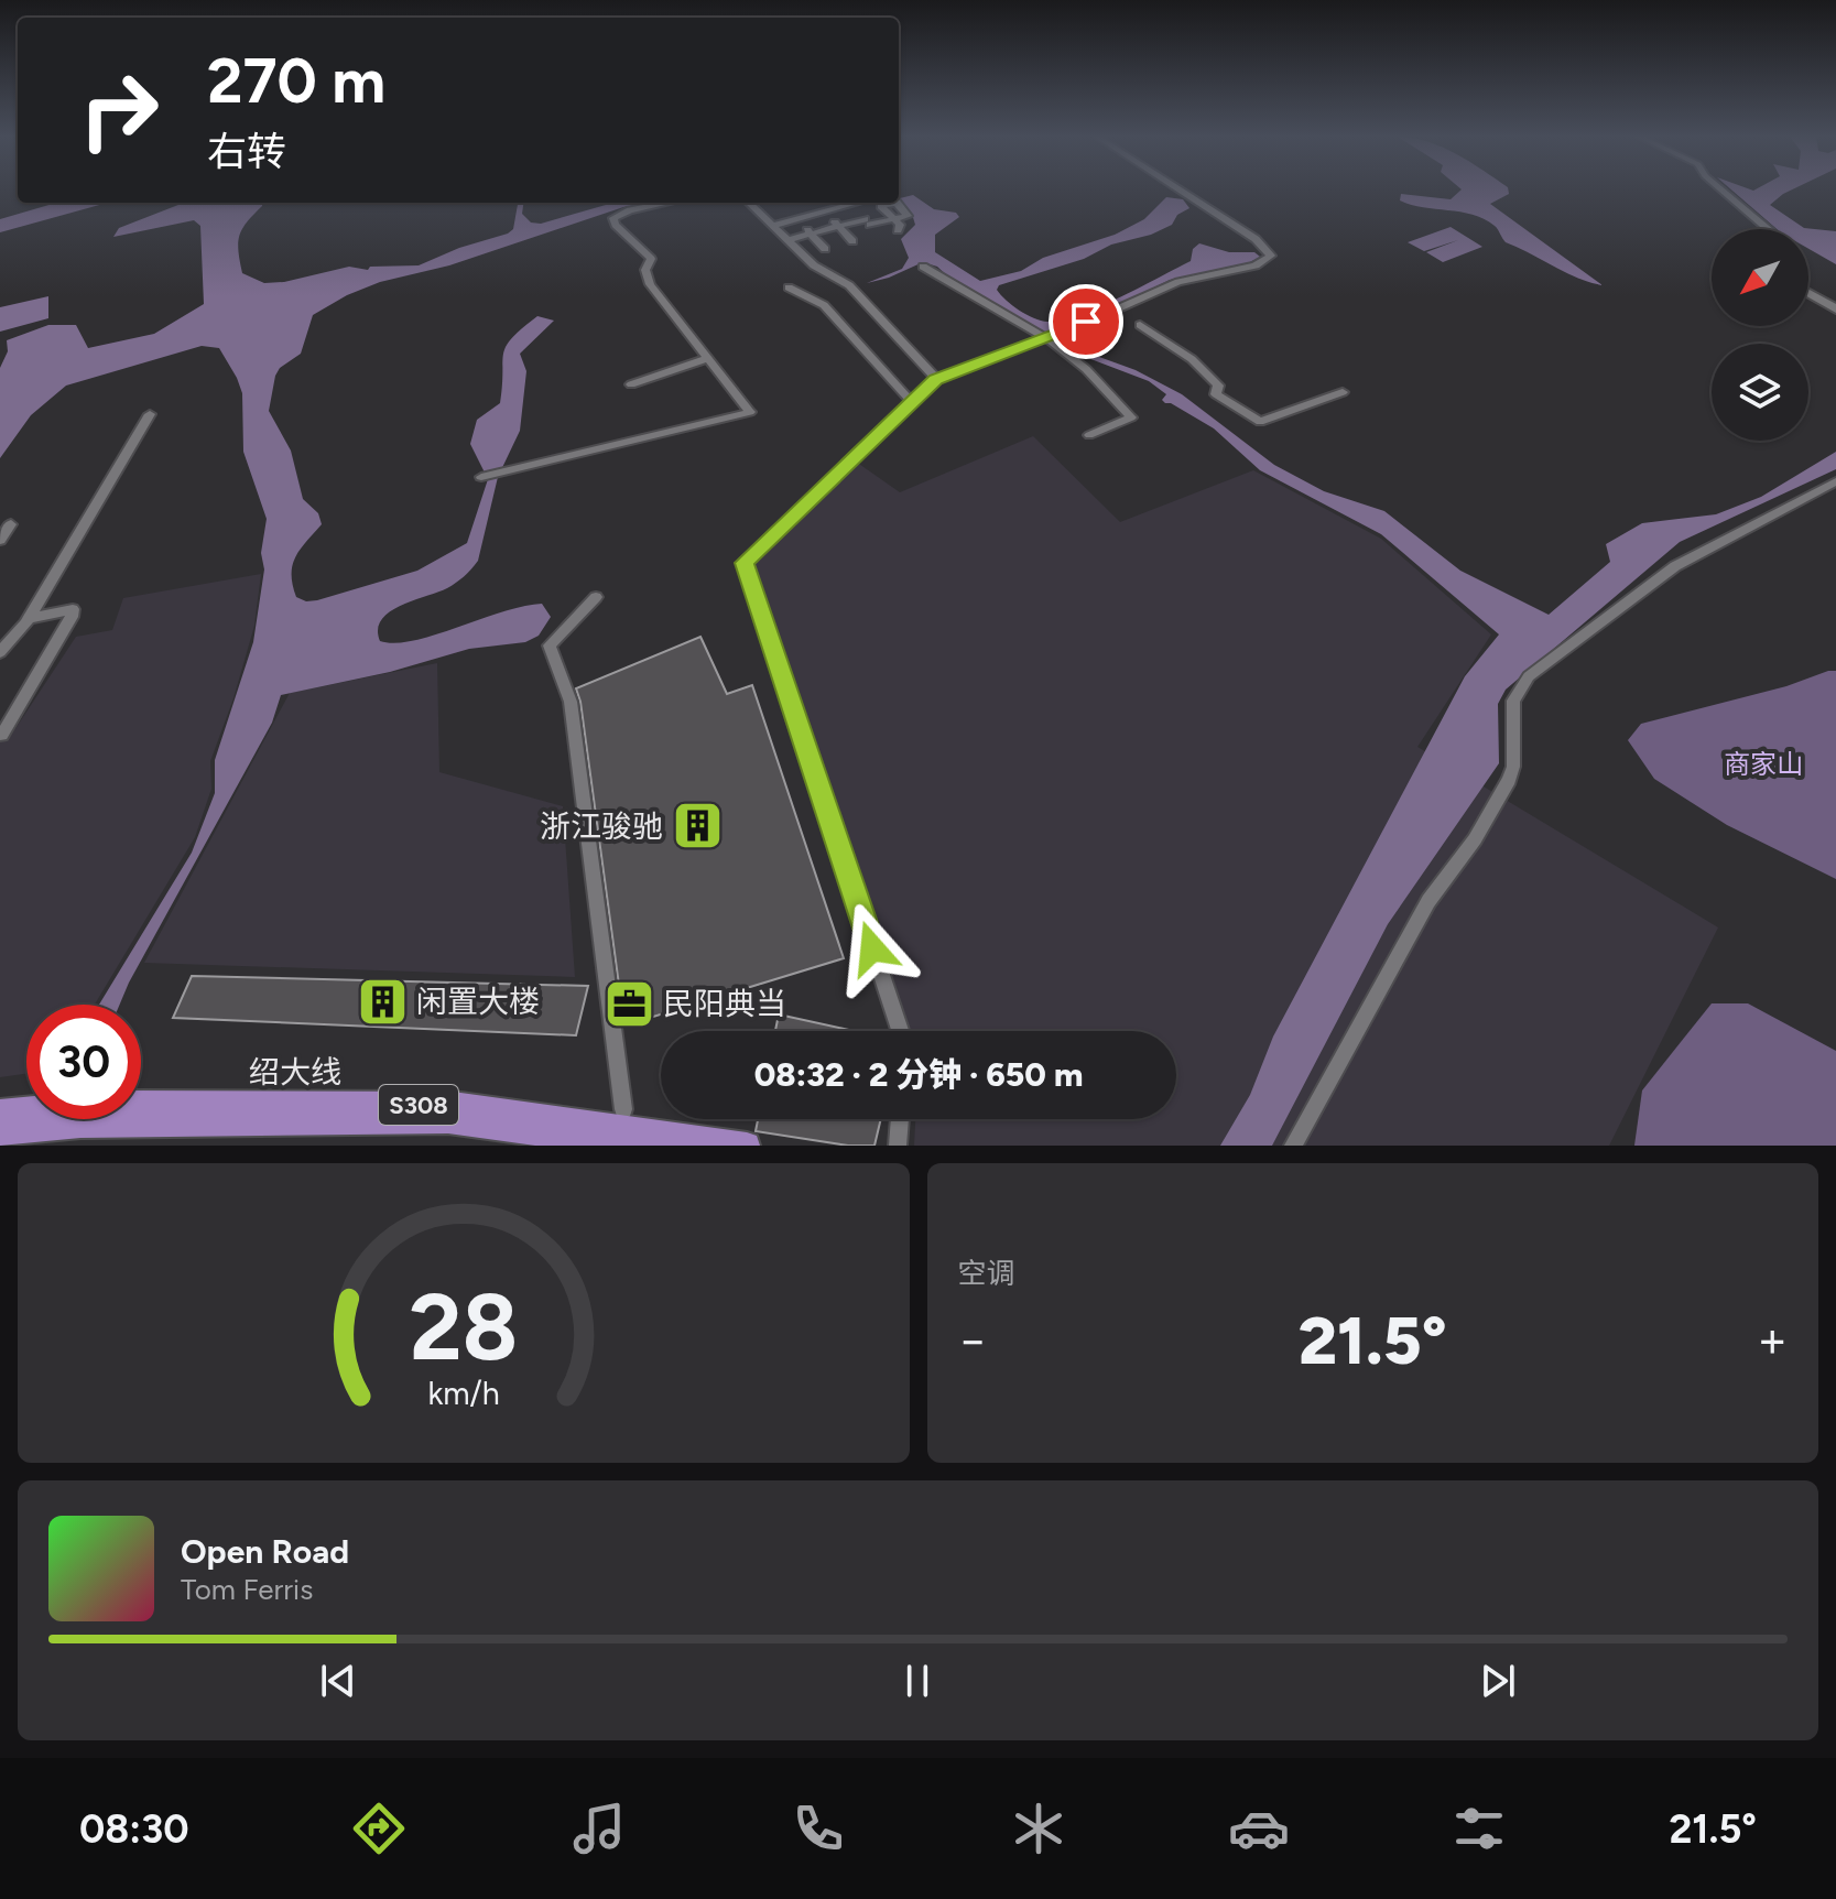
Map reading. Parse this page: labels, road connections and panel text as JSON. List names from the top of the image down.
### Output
{
  "streets": {
    "main road": ["绍大线", "S308"]
  },
  "parks": ["商家山"],
  "places": {
    "building": ["浙江骏驰", "闲置大楼"],
    "office": ["民阳典当"]
  },
  "north": "bottom left",
  "page": {
    "turn": ["270 m", "右转"],
    "limit": "30",
    "trip": "08:32 · 2 分钟 · 650 m",
    "tile": "空调",
    "heat": ["−", "21.5°", "+"],
    "song": ["Open Road", "Tom Ferris"],
    "tabs": ["08:30", "21.5°"],
    "gauge": ["28", "km/h"]
  }
}
